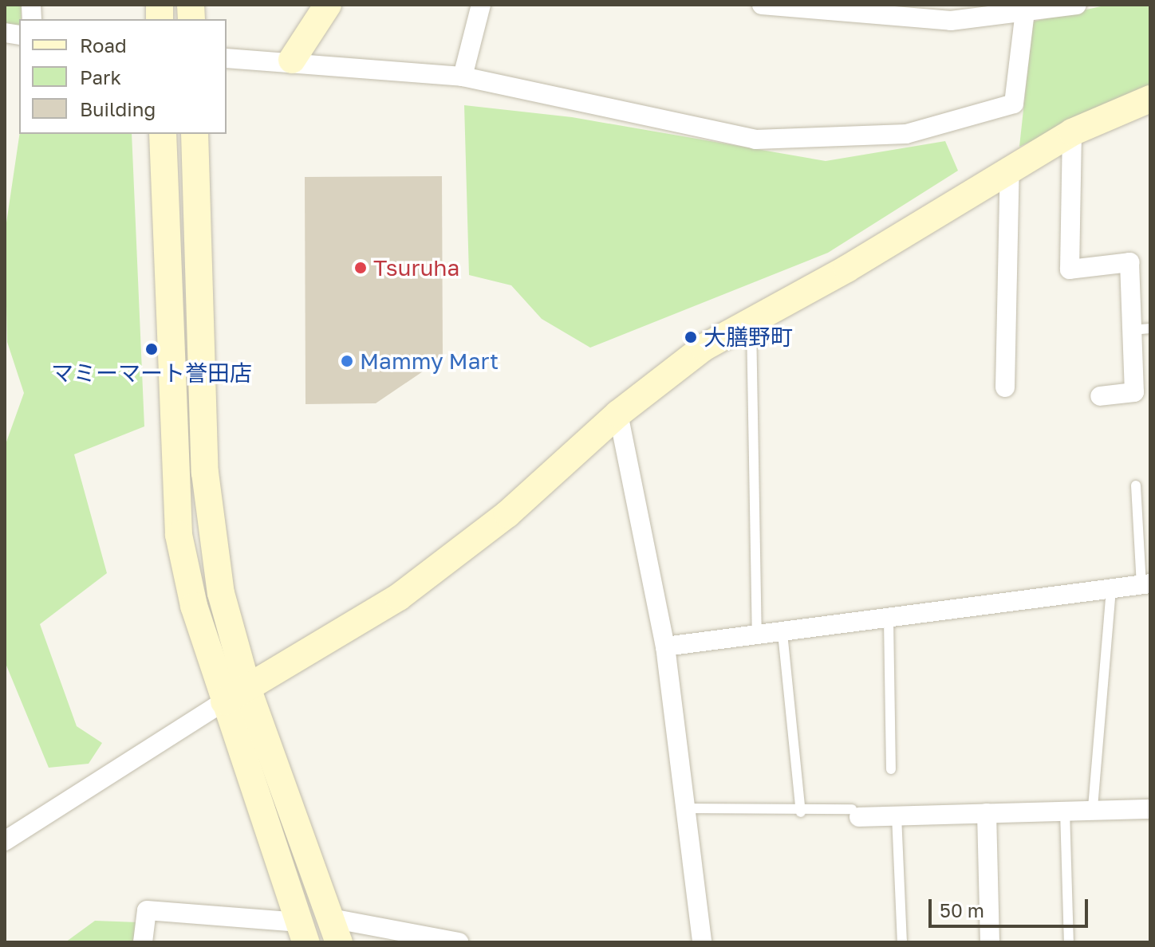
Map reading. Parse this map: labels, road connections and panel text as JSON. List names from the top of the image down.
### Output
{
  "places": [
    "Tsuruha",
    "大膳野町",
    "マミーマート誉田店",
    "Mammy Mart"
  ],
  "legend": ["Road", "Park", "Building"],
  "scale_bar": "50 m"
}
